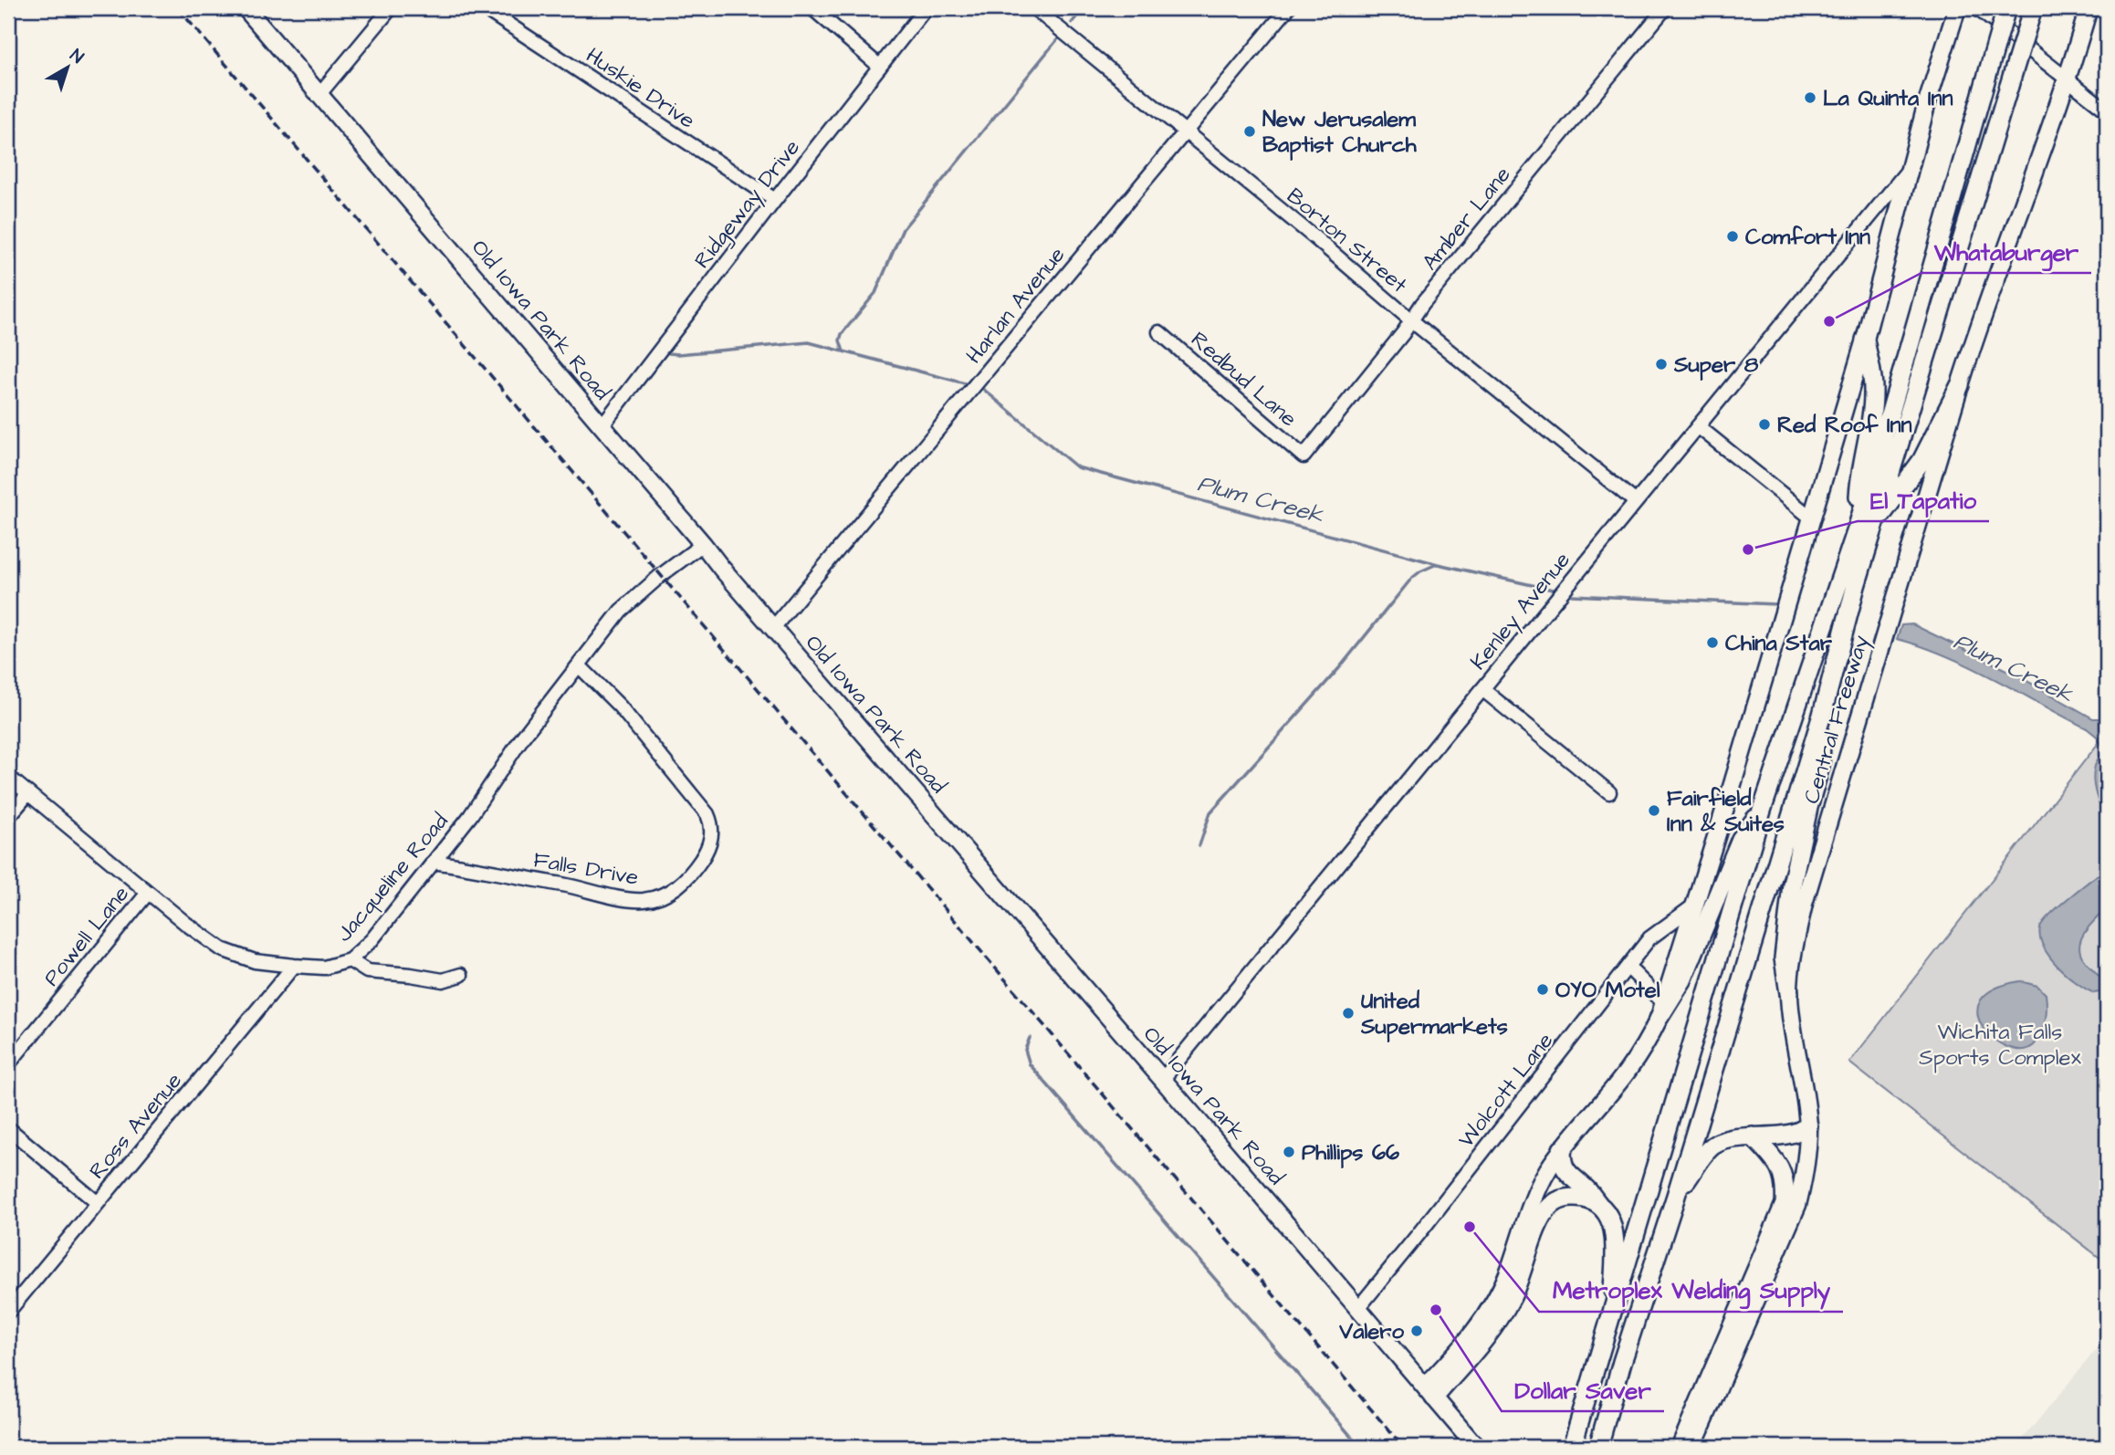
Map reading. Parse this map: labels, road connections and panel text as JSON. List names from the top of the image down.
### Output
{
  "streets": {
    "highway": ["Central Freeway"],
    "main road": ["Old Iowa Park Road"],
    "street": [
      "Huskie Drive",
      "Ridgeway Drive",
      "Amber Lane",
      "Borton Street",
      "Harlan Avenue",
      "Redbud Lane",
      "Kenley Avenue",
      "Falls Drive",
      "Jacqueline Road",
      "Powell Lane",
      "Wolcott Lane",
      "Ross Avenue"
    ]
  },
  "crossings": [
    ["Huskie Drive", "Ridgeway Drive"],
    ["Ridgeway Drive", "Old Iowa Park Road"],
    ["Amber Lane", "Borton Street"],
    ["Amber Lane", "Redbud Lane"],
    ["Borton Street", "Harlan Avenue"],
    ["Borton Street", "Kenley Avenue"],
    ["Harlan Avenue", "Old Iowa Park Road"],
    ["Old Iowa Park Road", "Kenley Avenue"],
    ["Old Iowa Park Road", "Jacqueline Road"],
    ["Old Iowa Park Road", "Wolcott Lane"],
    ["Falls Drive", "Jacqueline Road"],
    ["Jacqueline Road", "Powell Lane"],
    ["Jacqueline Road", "Ross Avenue"]
  ],
  "water": ["Plum Creek"],
  "parks": ["Wichita Falls Sports Complex"],
  "places": [
    "La Quinta Inn",
    "New Jerusalem Baptist Church",
    "Comfort Inn",
    "Whataburger",
    "Super 8",
    "Red Roof Inn",
    "El Tapatio",
    "China Star",
    "Fairfield Inn & Suites",
    "OYO Motel",
    "United Supermarkets",
    "Phillips 66",
    "Metroplex Welding Supply",
    "Dollar Saver",
    "Valero"
  ],
  "north": "top right"
}
